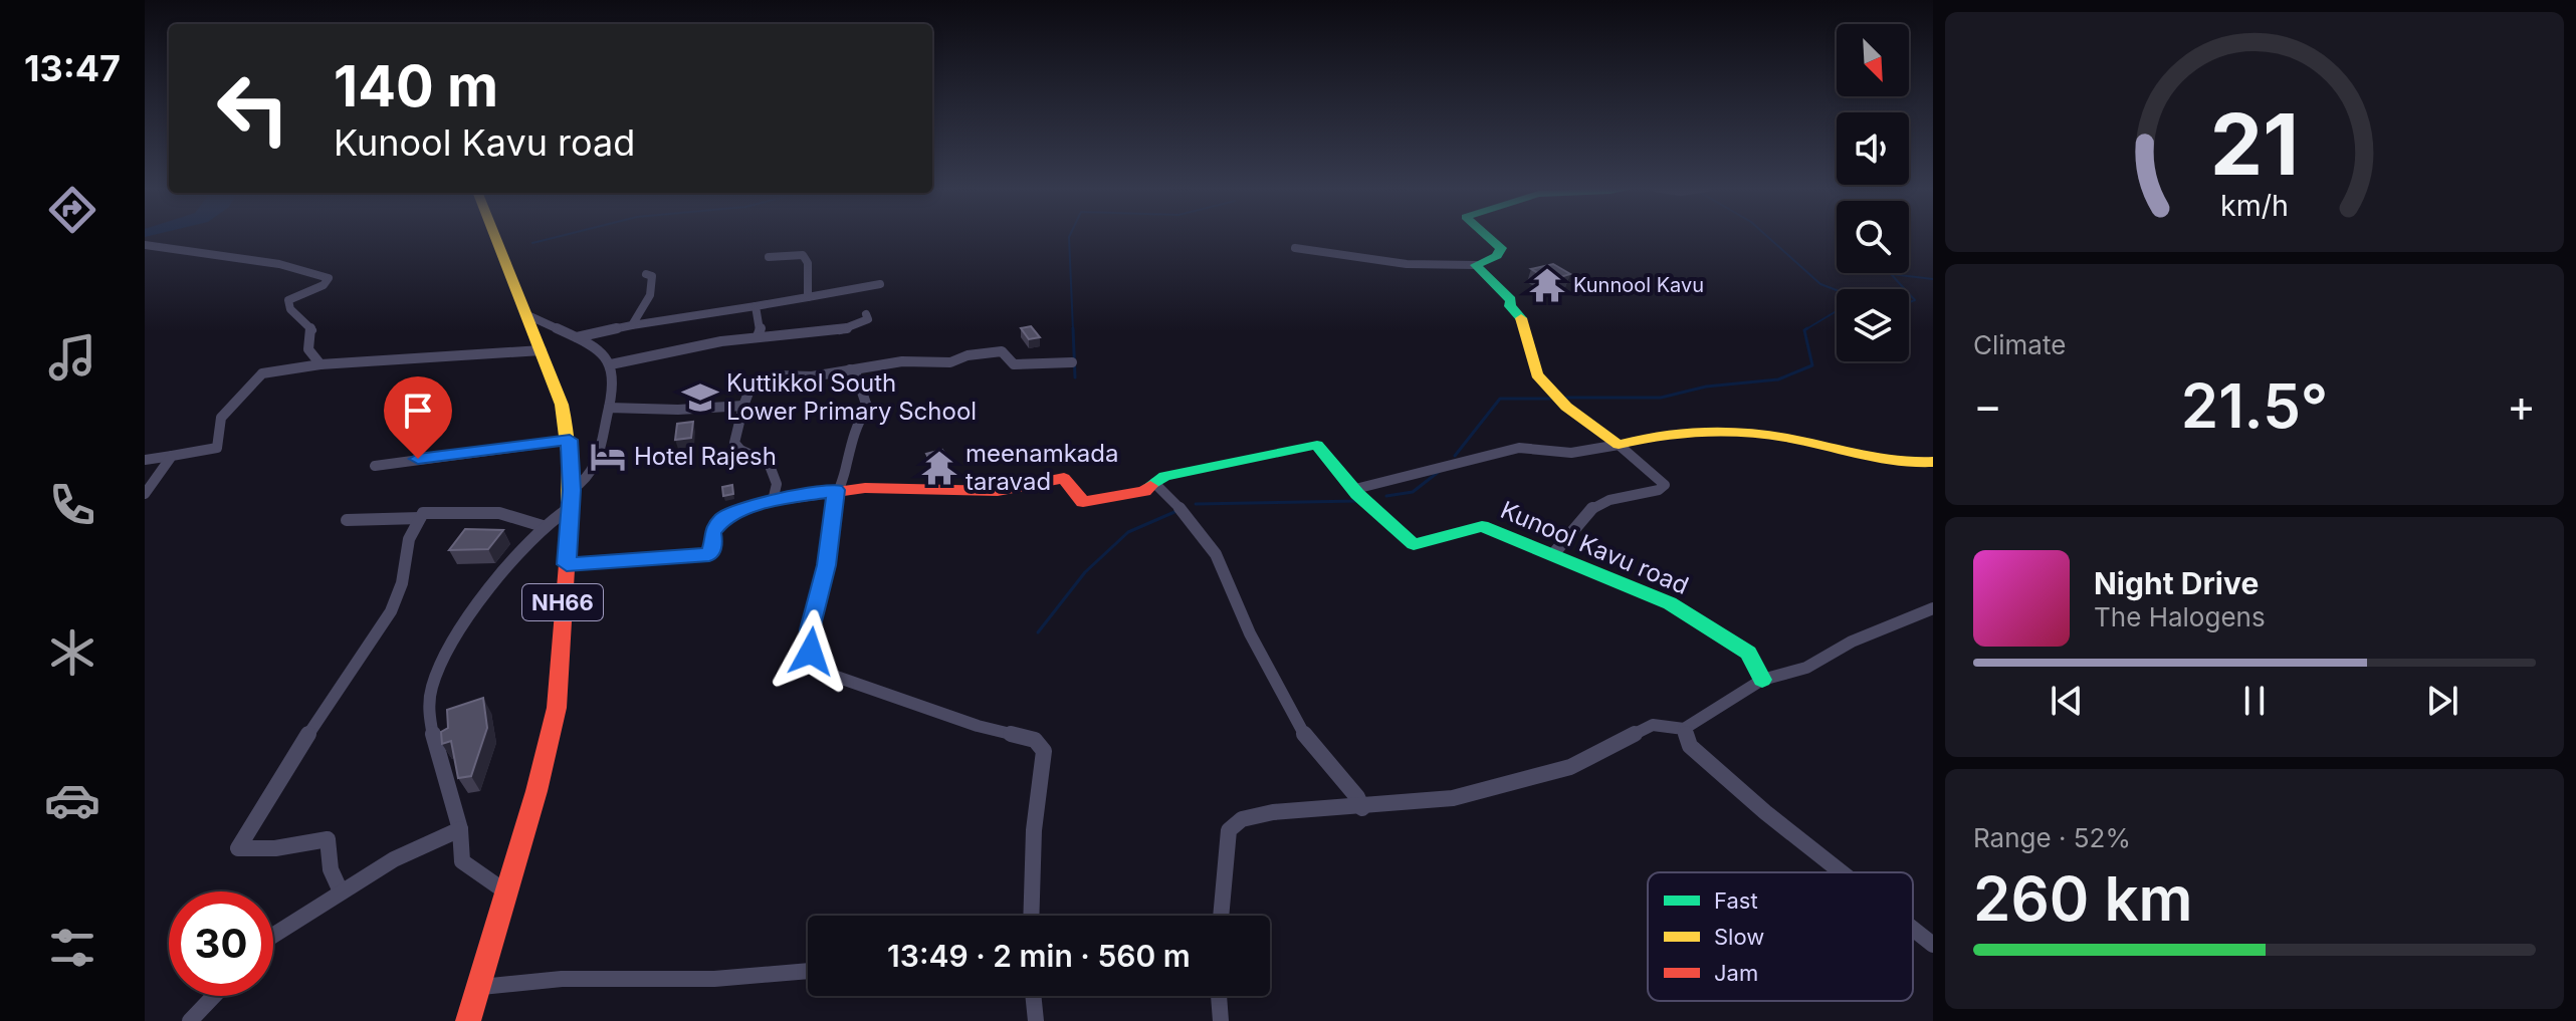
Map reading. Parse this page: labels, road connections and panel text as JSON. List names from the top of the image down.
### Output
{
  "streets": {
    "main road": ["Kunool Kavu road", "NH66"]
  },
  "places": {
    "temple": ["Kunnool Kavu", "meenamkada taravad"],
    "school or university": ["Kuttikkol South Lower Primary School"],
    "hotel": ["Hotel Rajesh"]
  },
  "legend": ["Fast", "Slow", "Jam"],
  "north": "bottom right",
  "page": {
    "tabs": "13:47",
    "turn": ["140 m", "Kunool Kavu road"],
    "tile": [
      "Climate",
      ["Range · 52%", "260 km"]
    ],
    "heat": ["−", "21.5°", "+"],
    "song": ["Night Drive", "The Halogens"],
    "limit": "30",
    "trip": "13:49 · 2 min · 560 m",
    "gauge": ["21", "km/h"]
  }
}
